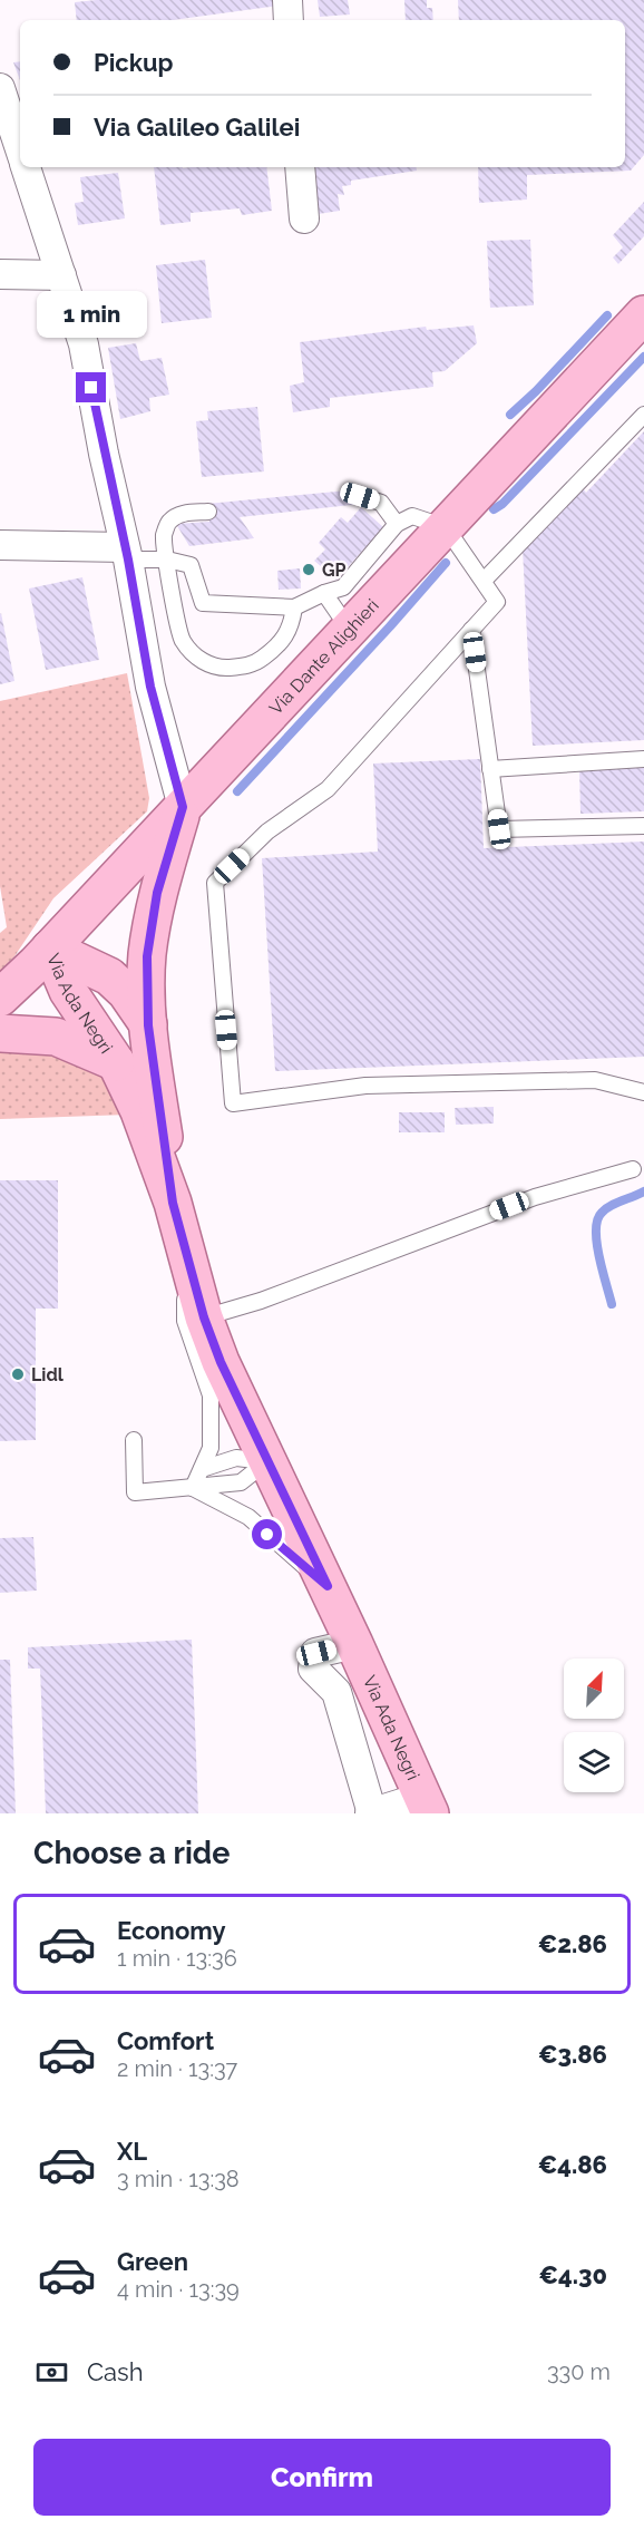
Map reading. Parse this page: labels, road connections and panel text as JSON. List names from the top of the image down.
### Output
{
  "streets": {
    "main road": ["Via Dante Alighieri", "Via Ada Negri"]
  },
  "crossings": [
    ["Via Dante Alighieri", "Via Ada Negri"]
  ],
  "places": ["GP", "Lidl"],
  "north": "top right",
  "page": {
    "banner": ["Pickup", "Via Galileo Galilei"],
    "bubble": "1 min",
    "heading": "Choose a ride",
    "list": [
      {
        "name": "Economy",
        "note": "1 min · 13:36",
        "value": "€2.86"
      },
      {
        "name": "Comfort",
        "note": "2 min · 13:37",
        "value": "€3.86"
      },
      {
        "name": "XL",
        "note": "3 min · 13:38",
        "value": "€4.86"
      },
      {
        "name": "Green",
        "note": "4 min · 13:39",
        "value": "€4.30"
      }
    ],
    "pay": ["Cash", "330 m"],
    "buttons": "Confirm"
  }
}
